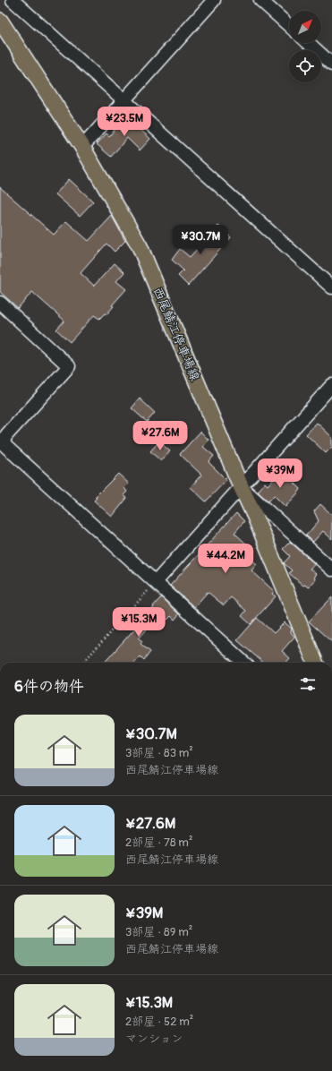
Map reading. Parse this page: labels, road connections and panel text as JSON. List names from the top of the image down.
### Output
{
  "streets": {
    "main road": ["西尾鯖江停車場線"]
  },
  "north": "top right",
  "page": {
    "price": [
      "¥23.5M",
      "¥30.7M",
      "¥27.6M",
      "¥39M",
      "¥44.2M",
      "¥15.3M"
    ],
    "heading": "6件の物件",
    "list": [
      {
        "name": "¥30.7M",
        "note": "3部屋 · 83 m² · 西尾鯖江停車場線"
      },
      {
        "name": "¥27.6M",
        "note": "2部屋 · 78 m² · 西尾鯖江停車場線"
      },
      {
        "name": "¥39M",
        "note": "3部屋 · 89 m² · 西尾鯖江停車場線"
      },
      {
        "name": "¥15.3M",
        "note": "2部屋 · 52 m² · マンション"
      }
    ]
  }
}
